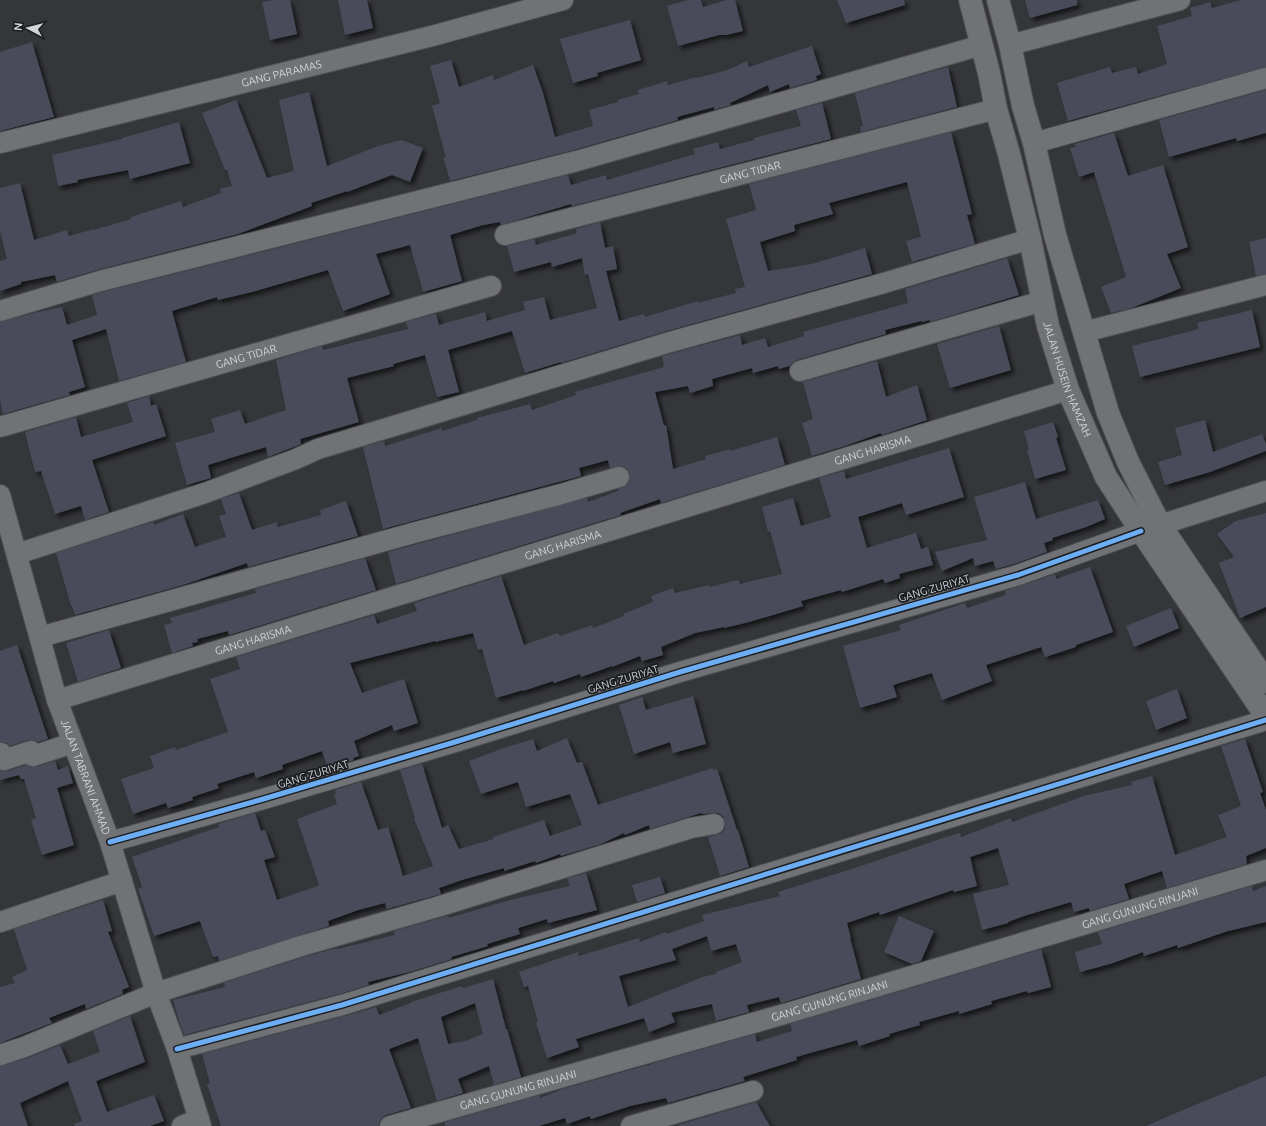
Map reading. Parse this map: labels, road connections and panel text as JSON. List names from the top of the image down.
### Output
{
  "streets": {
    "street": [
      "GANG PARAMAS",
      "GANG TIDAR",
      "JALAN HUSEIN HAMZAH",
      "GANG HARISMA",
      "GANG ZURIYAT",
      "JALAN TABRANI AHMAD",
      "GANG GUNUNG RINJANI"
    ]
  },
  "crossings": [
    ["GANG TIDAR", "JALAN HUSEIN HAMZAH"],
    ["JALAN HUSEIN HAMZAH", "GANG HARISMA"],
    ["JALAN HUSEIN HAMZAH", "GANG ZURIYAT"],
    ["GANG HARISMA", "JALAN TABRANI AHMAD"],
    ["GANG ZURIYAT", "JALAN TABRANI AHMAD"]
  ],
  "north": "left"
}
